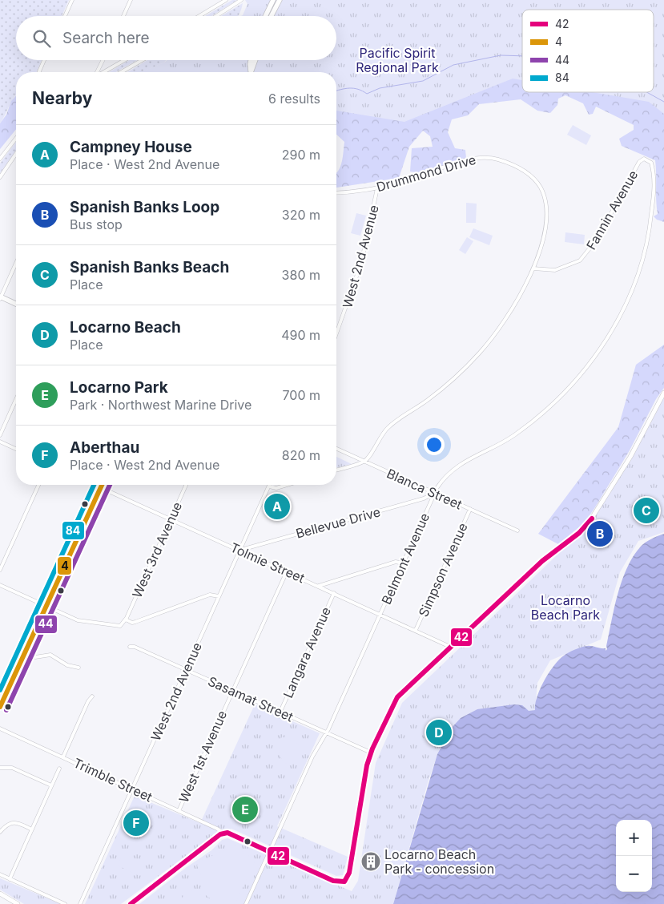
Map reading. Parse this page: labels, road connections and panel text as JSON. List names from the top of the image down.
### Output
{
  "streets": {
    "street": [
      "Drummond Drive",
      "Fannin Avenue",
      "West 2nd Avenue",
      "Blanca Street",
      "Bellevue Drive",
      "West 3rd Avenue",
      "Belmont Avenue",
      "Tolmie Street",
      "Simpson Avenue",
      "Langara Avenue",
      "Sasamat Street",
      "West 1st Avenue",
      "Trimble Street"
    ]
  },
  "crossings": [
    ["Drummond Drive", "Fannin Avenue"],
    ["Drummond Drive", "West 2nd Avenue"],
    ["Drummond Drive", "Blanca Street"],
    ["Fannin Avenue", "Belmont Avenue"],
    ["West 2nd Avenue", "Bellevue Drive"],
    ["West 2nd Avenue", "Tolmie Street"],
    ["West 2nd Avenue", "Sasamat Street"],
    ["West 2nd Avenue", "Trimble Street"],
    ["Blanca Street", "Bellevue Drive"],
    ["Blanca Street", "Belmont Avenue"],
    ["Blanca Street", "Simpson Avenue"],
    ["Bellevue Drive", "Belmont Avenue"],
    ["Bellevue Drive", "Tolmie Street"],
    ["West 3rd Avenue", "Tolmie Street"],
    ["Belmont Avenue", "Tolmie Street"],
    ["Belmont Avenue", "Langara Avenue"],
    ["Belmont Avenue", "Sasamat Street"],
    ["Tolmie Street", "Simpson Avenue"],
    ["Tolmie Street", "Langara Avenue"],
    ["Tolmie Street", "West 1st Avenue"],
    ["Langara Avenue", "Sasamat Street"],
    ["Sasamat Street", "West 1st Avenue"],
    ["West 1st Avenue", "Trimble Street"]
  ],
  "parks": ["Pacific Spirit Regional Park", "Locarno Beach Park"],
  "places": {
    "building": ["Locarno Beach Park - concession"]
  },
  "lines": [
    "transit line 4",
    "transit line 44",
    "transit line 84",
    "transit line 42"
  ],
  "legend": [
    "42",
    "4",
    "44",
    "84"
  ],
  "page": {
    "search": "Search here",
    "heading": ["Nearby", "6 results"],
    "list": [
      {
        "mark": "A",
        "name": "Campney House",
        "note": "Place · West 2nd Avenue",
        "value": "290 m"
      },
      {
        "mark": "B",
        "name": "Spanish Banks Loop",
        "note": "Bus stop",
        "value": "320 m"
      },
      {
        "mark": "C",
        "name": "Spanish Banks Beach",
        "note": "Place",
        "value": "380 m"
      },
      {
        "mark": "D",
        "name": "Locarno Beach",
        "note": "Place",
        "value": "490 m"
      },
      {
        "mark": "E",
        "name": "Locarno Park",
        "note": "Park · Northwest Marine Drive",
        "value": "700 m"
      },
      {
        "mark": "F",
        "name": "Aberthau",
        "note": "Place · West 2nd Avenue",
        "value": "820 m"
      }
    ],
    "pins": [
      "A",
      "C",
      "B",
      "D",
      "E",
      "F"
    ],
    "map_buttons": ["+", "−"]
  }
}
